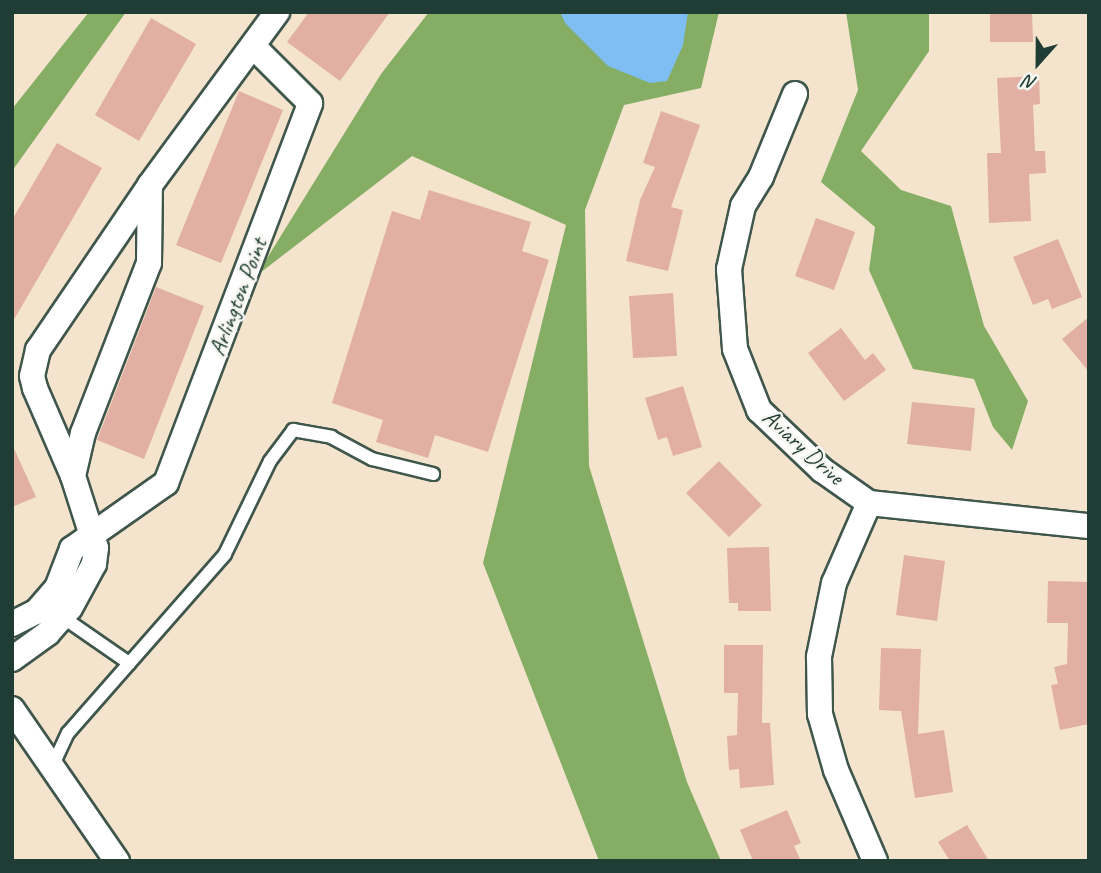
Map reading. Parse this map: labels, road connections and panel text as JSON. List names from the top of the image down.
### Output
{
  "streets": {
    "street": ["Arlington Point", "Aviary Drive"]
  },
  "north": "bottom"
}
